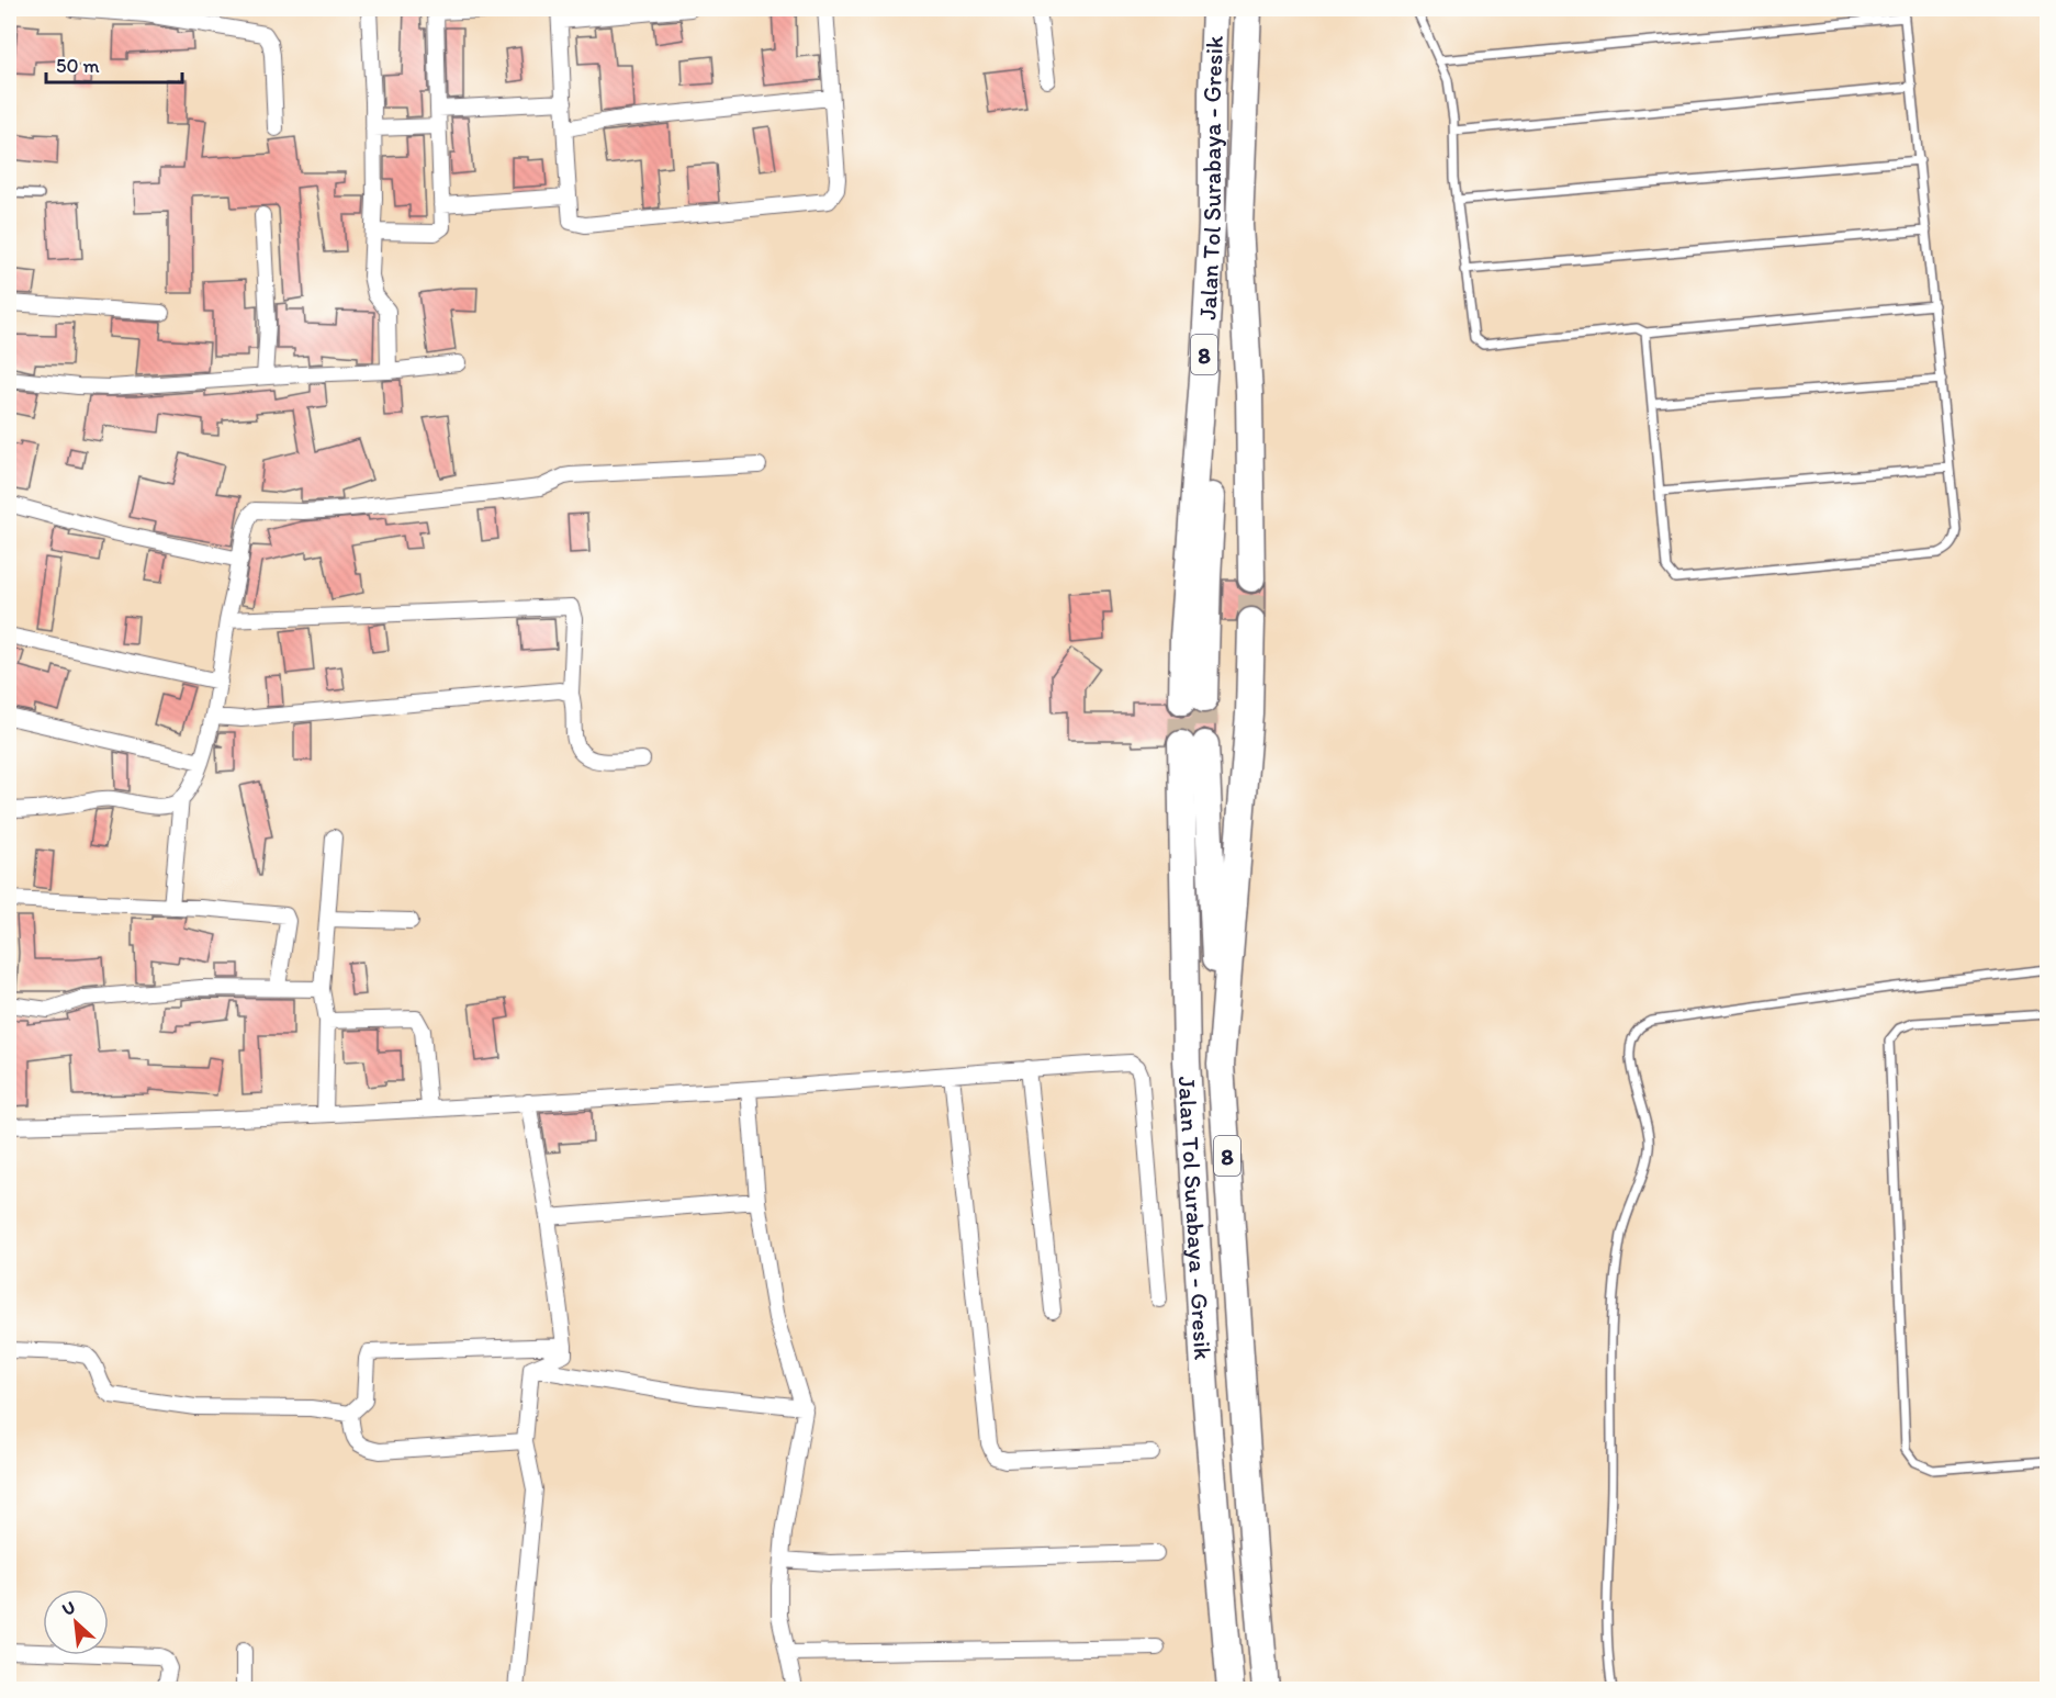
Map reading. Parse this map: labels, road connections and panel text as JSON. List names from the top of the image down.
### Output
{
  "streets": {
    "highway": ["Jalan Tol Surabaya - Gresik", "8"]
  },
  "scale_bar": "50 m",
  "north": "top left"
}
